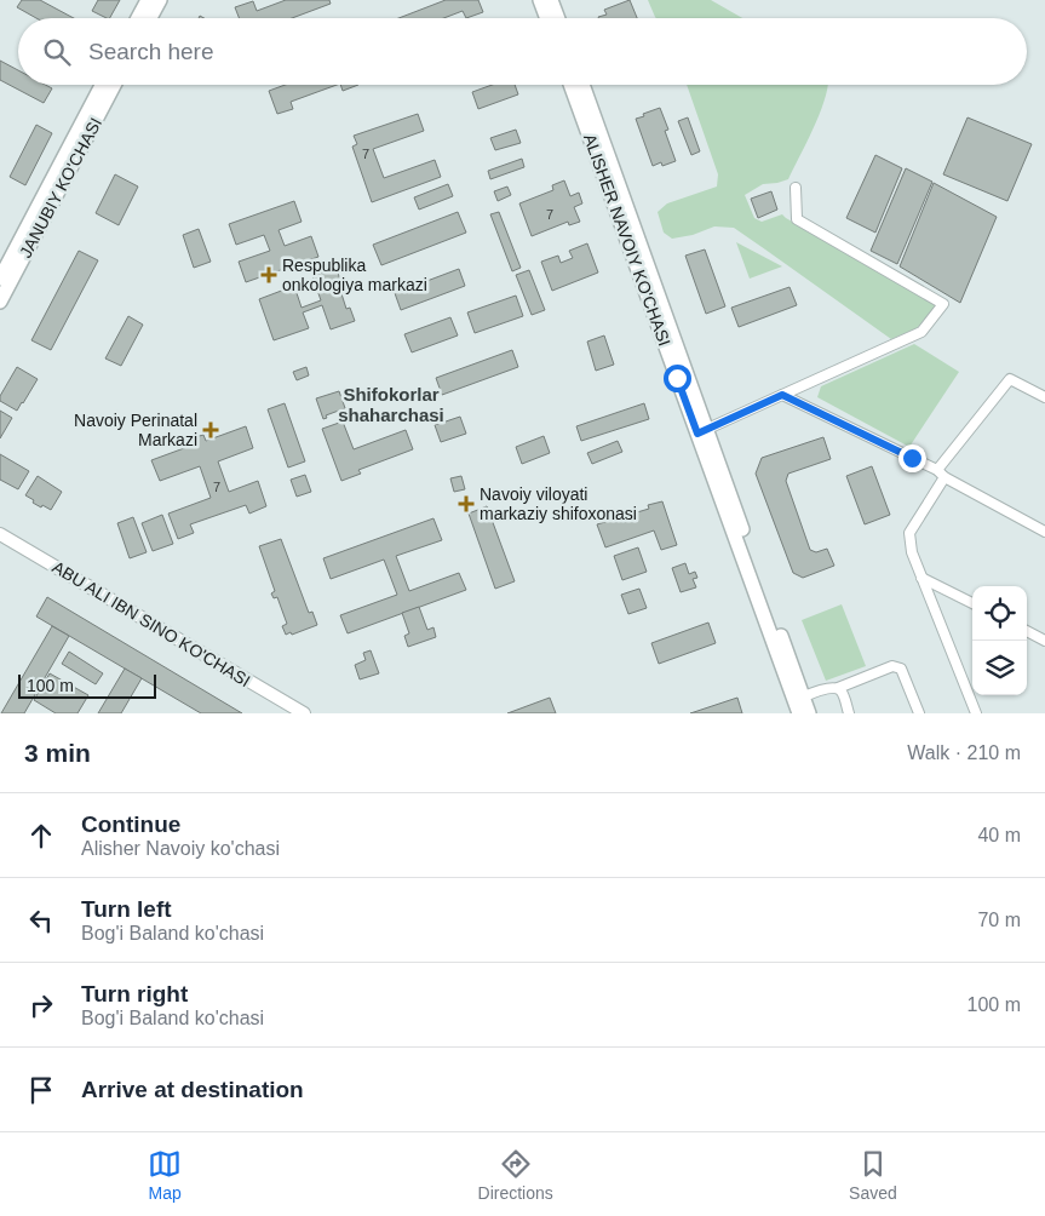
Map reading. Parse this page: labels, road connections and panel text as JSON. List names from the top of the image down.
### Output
{
  "streets": {
    "main road": ["JANUBIY KO'CHASI", "ALISHER NAVOIY KO'CHASI"],
    "street": ["ABU ALI IBN SINO KO'CHASI"]
  },
  "districts": ["Shifokorlar shaharchasi"],
  "places": {
    "health": ["Respublika onkologiya markazi", "Navoiy Perinatal Markazi", "Navoiy viloyati markaziy shifoxonasi"]
  },
  "house_numbers": ["7", "7", "7"],
  "scale_bar": "100 m",
  "page": {
    "search": "Search here",
    "scale": "100 m",
    "heading": ["3 min", "Walk · 210 m"],
    "list": [
      ["Continue", "Alisher Navoiy ko'chasi", "40 m"],
      ["Turn left", "Bog'i Baland ko'chasi", "70 m"],
      ["Turn right", "Bog'i Baland ko'chasi", "100 m"],
      "Arrive at destination"
    ],
    "nav": ["Map", "Directions", "Saved"]
  }
}
